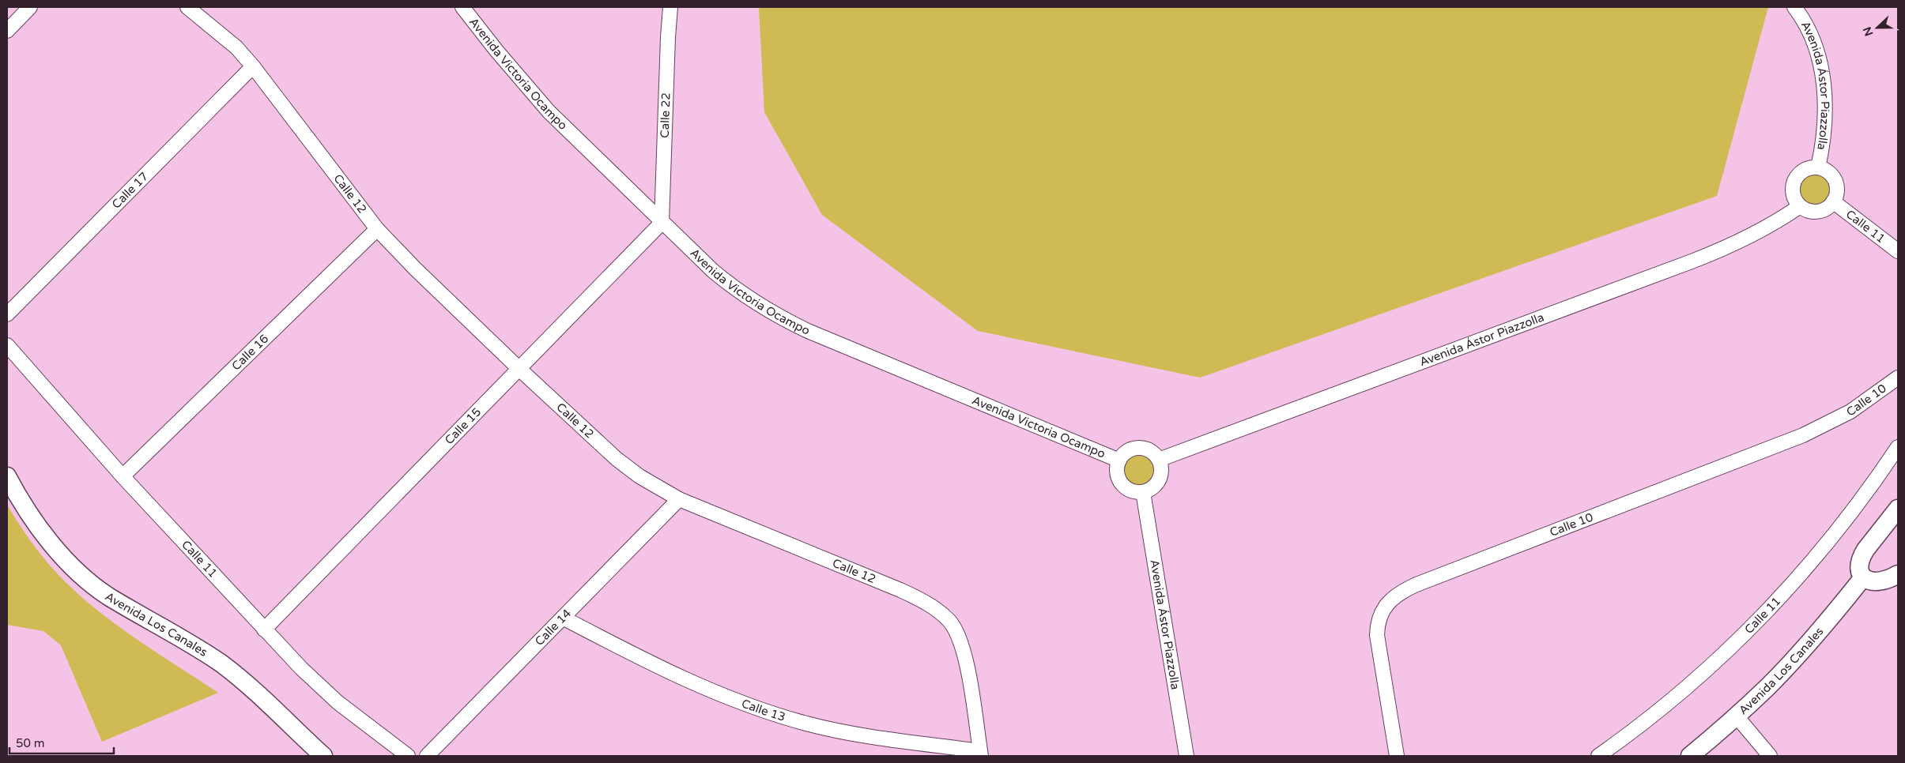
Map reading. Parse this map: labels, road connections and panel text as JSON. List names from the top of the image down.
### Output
{
  "streets": {
    "main road": ["Avenida Los Canales"],
    "street": [
      "Avenida Victoria Ocampo",
      "Avenida Ástor Piazzolla",
      "Calle 22",
      "Calle 17",
      "Calle 12",
      "Calle 11",
      "Calle 16",
      "Calle 10",
      "Calle 15",
      "Calle 14",
      "Calle 13"
    ]
  },
  "crossings": [
    ["Avenida Victoria Ocampo", "Avenida Ástor Piazzolla"],
    ["Avenida Victoria Ocampo", "Calle 22"],
    ["Avenida Victoria Ocampo", "Calle 15"],
    ["Avenida Ástor Piazzolla", "Calle 11"],
    ["Calle 22", "Calle 15"],
    ["Calle 17", "Calle 12"],
    ["Calle 12", "Calle 16"],
    ["Calle 12", "Calle 15"],
    ["Calle 12", "Calle 14"],
    ["Calle 12", "Calle 13"],
    ["Calle 11", "Calle 16"],
    ["Calle 11", "Calle 15"],
    ["Calle 14", "Calle 13"]
  ],
  "scale_bar": "50 m",
  "north": "left"
}
